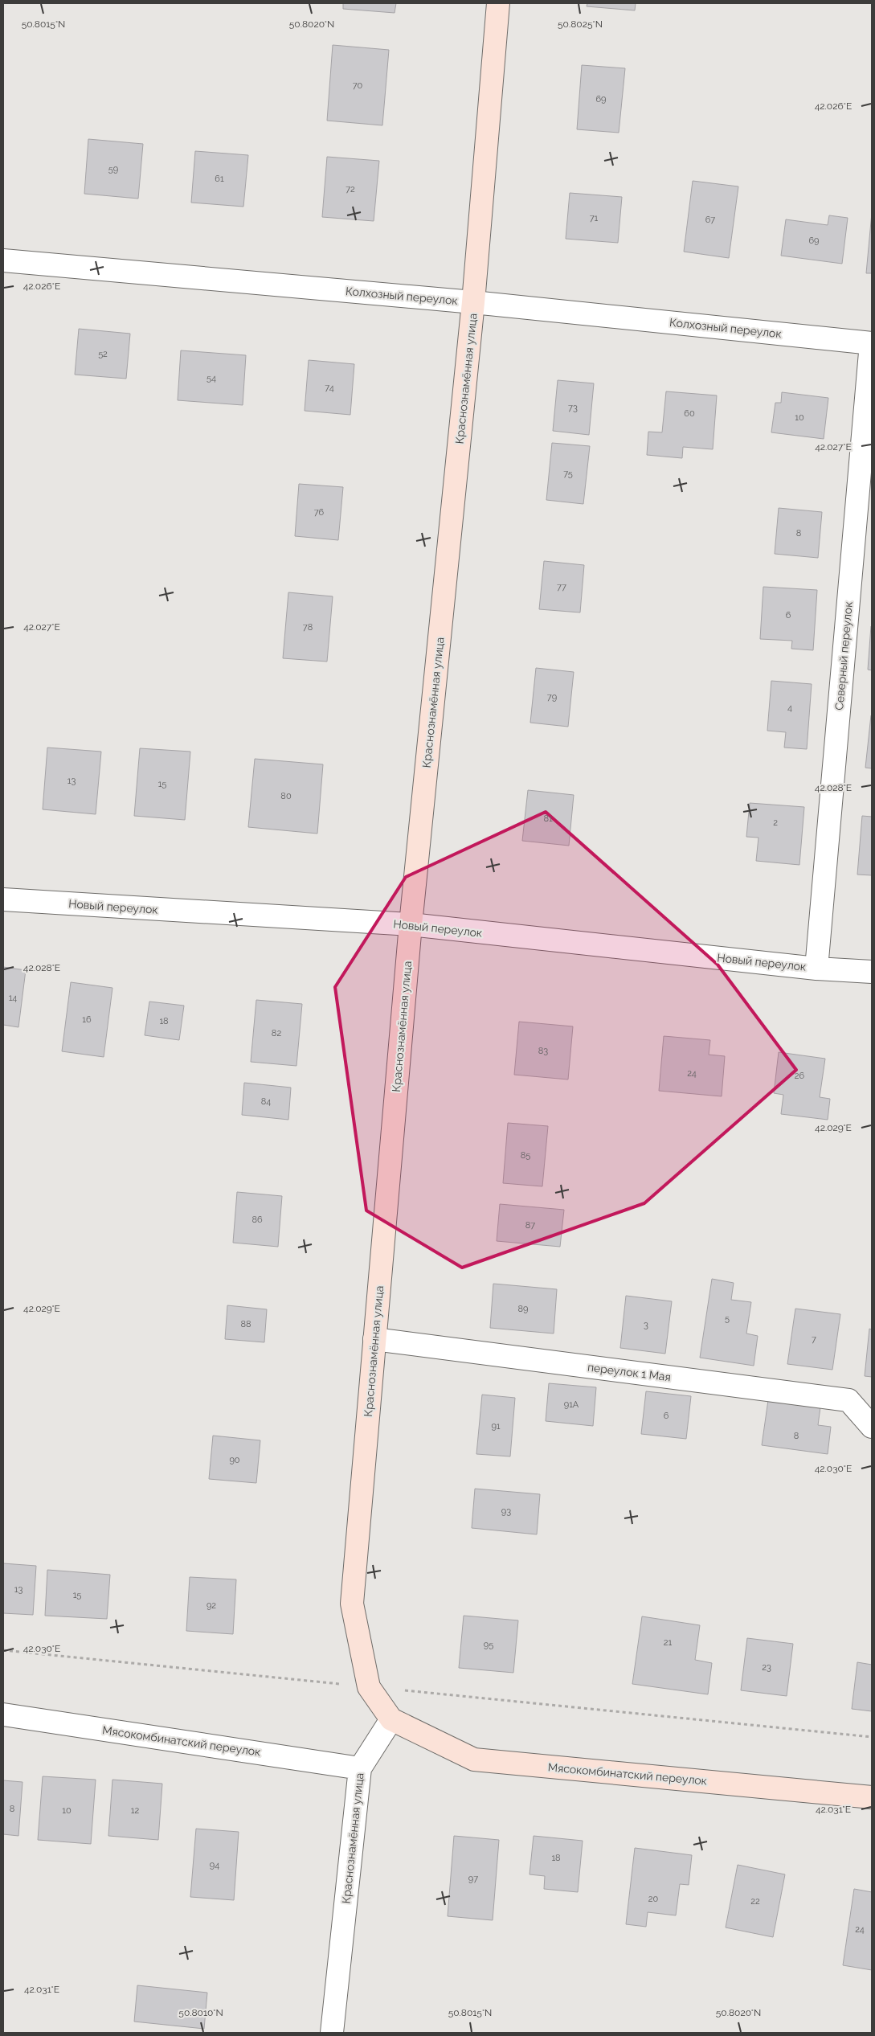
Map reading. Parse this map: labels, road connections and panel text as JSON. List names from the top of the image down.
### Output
{
  "streets": {
    "main road": ["Краснознамённая улица", "Мясокомбинатский переулок"],
    "street": [
      "Колхозный переулок",
      "Северный переулок",
      "Новый переулок",
      "переулок 1 Мая"
    ]
  },
  "crossings": [
    ["Колхозный переулок", "Краснознамённая улица"],
    ["Колхозный переулок", "Северный переулок"],
    ["Краснознамённая улица", "Новый переулок"],
    ["Краснознамённая улица", "переулок 1 Мая"],
    ["Краснознамённая улица", "Мясокомбинатский переулок"],
    ["Северный переулок", "Новый переулок"]
  ],
  "house_numbers": [
    "70",
    "69",
    "59",
    "61",
    "72",
    "71",
    "67",
    "69",
    "52",
    "54",
    "74",
    "73",
    "60",
    "10",
    "75",
    "76",
    "8",
    "77",
    "6",
    "78",
    "79",
    "4",
    "13",
    "15",
    "80",
    "81",
    "2",
    "14",
    "16",
    "18",
    "82",
    "83",
    "24",
    "26",
    "84",
    "85",
    "86",
    "87",
    "89",
    "5",
    "88",
    "3",
    "7",
    "91А",
    "6",
    "91",
    "8",
    "90",
    "93",
    "13",
    "15",
    "92",
    "21",
    "95",
    "23",
    "8",
    "10",
    "12",
    "18",
    "94",
    "97",
    "20",
    "22",
    "24"
  ],
  "coordinates": [
    "50.8015°N",
    "50.8020°N",
    "50.8025°N",
    "42.026°E",
    "42.027°E",
    "42.028°E",
    "42.029°E",
    "42.030°E",
    "42.031°E",
    "50.8010°N"
  ]
}
